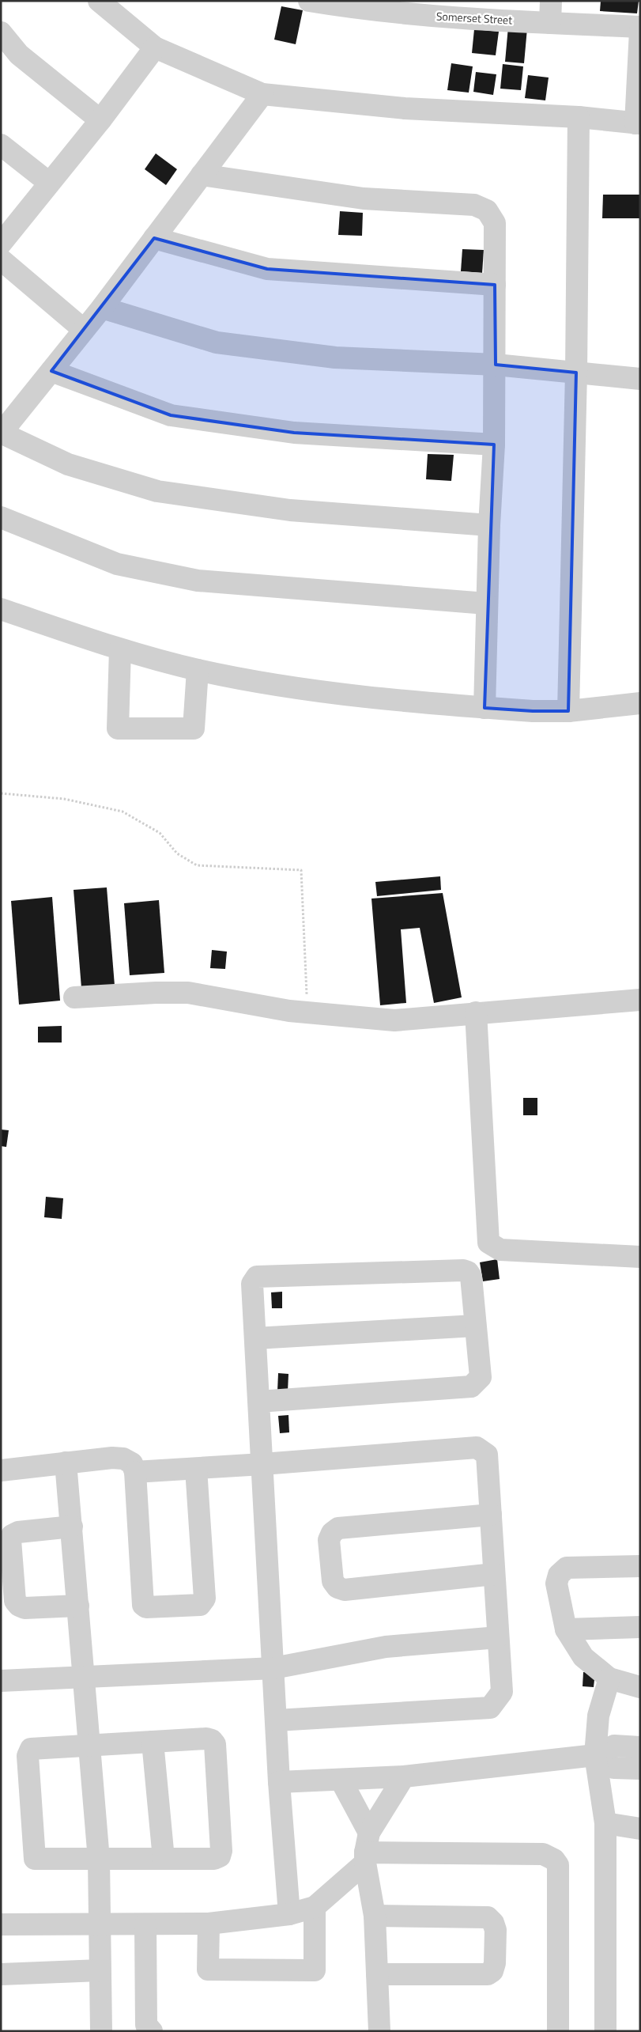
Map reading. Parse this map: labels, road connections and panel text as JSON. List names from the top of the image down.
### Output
{
  "streets": {
    "street": ["Somerset Street"]
  }
}
